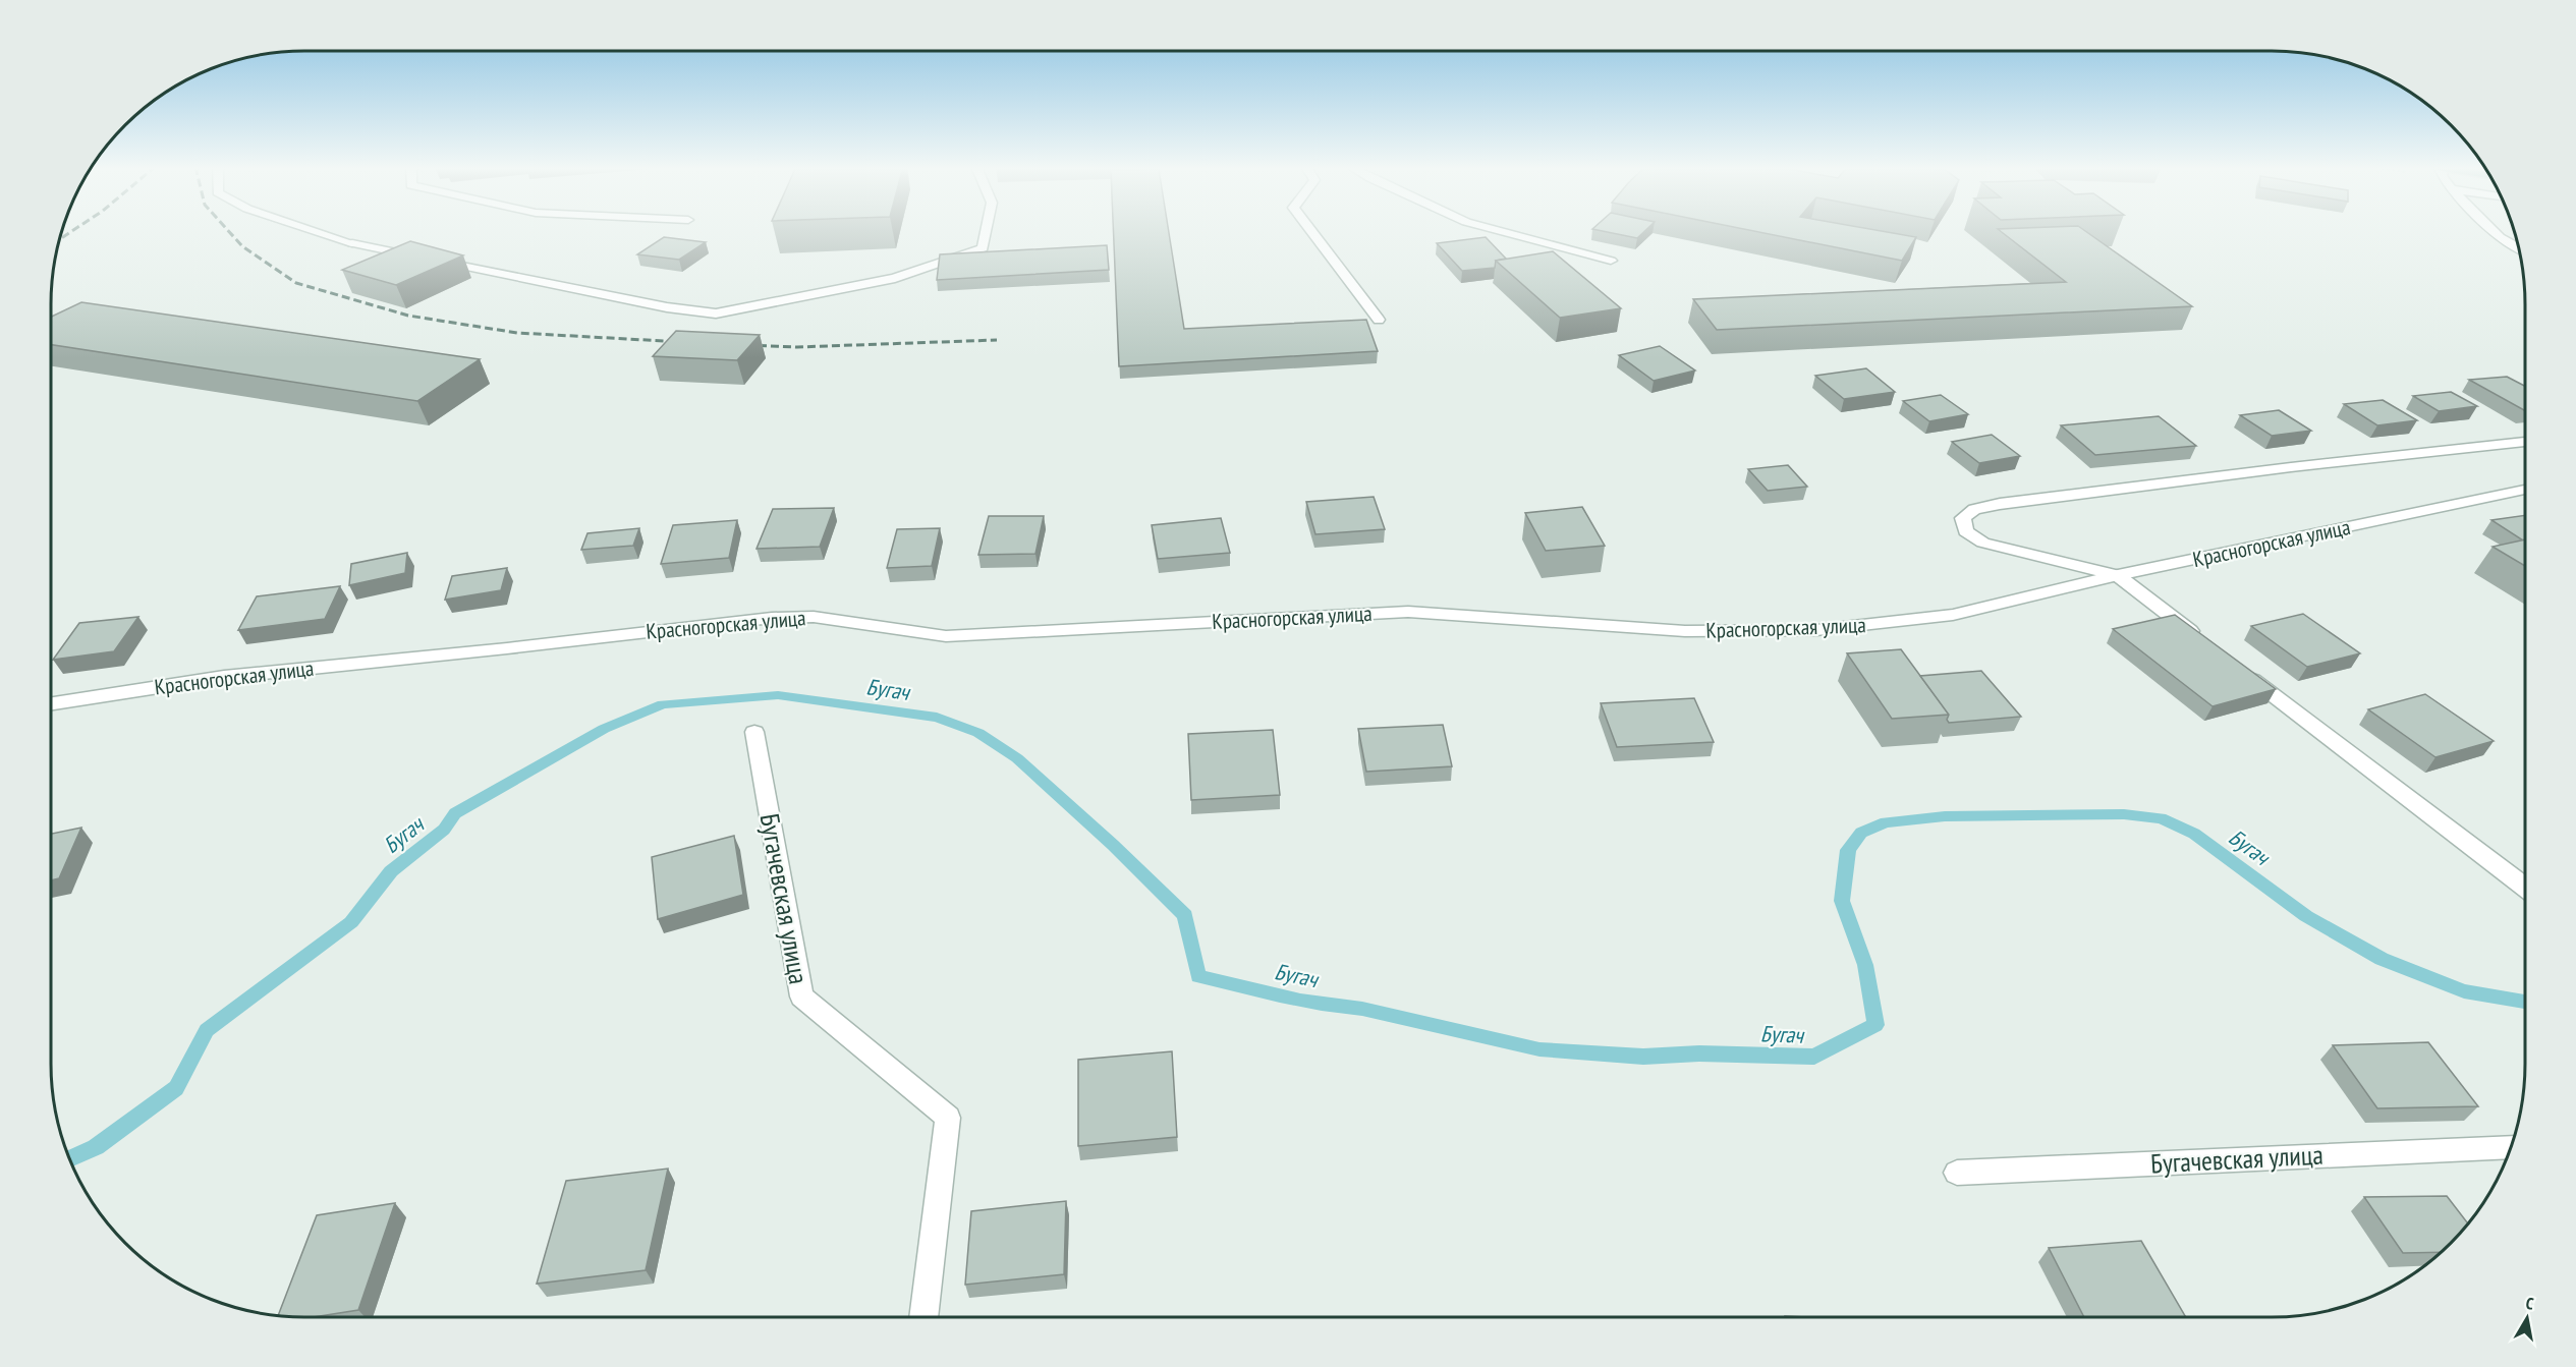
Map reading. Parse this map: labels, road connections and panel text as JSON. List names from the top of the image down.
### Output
{
  "streets": {
    "street": ["Красногорская улица", "Бугачевская улица"]
  },
  "water": ["Бугач"],
  "north": "top"
}
